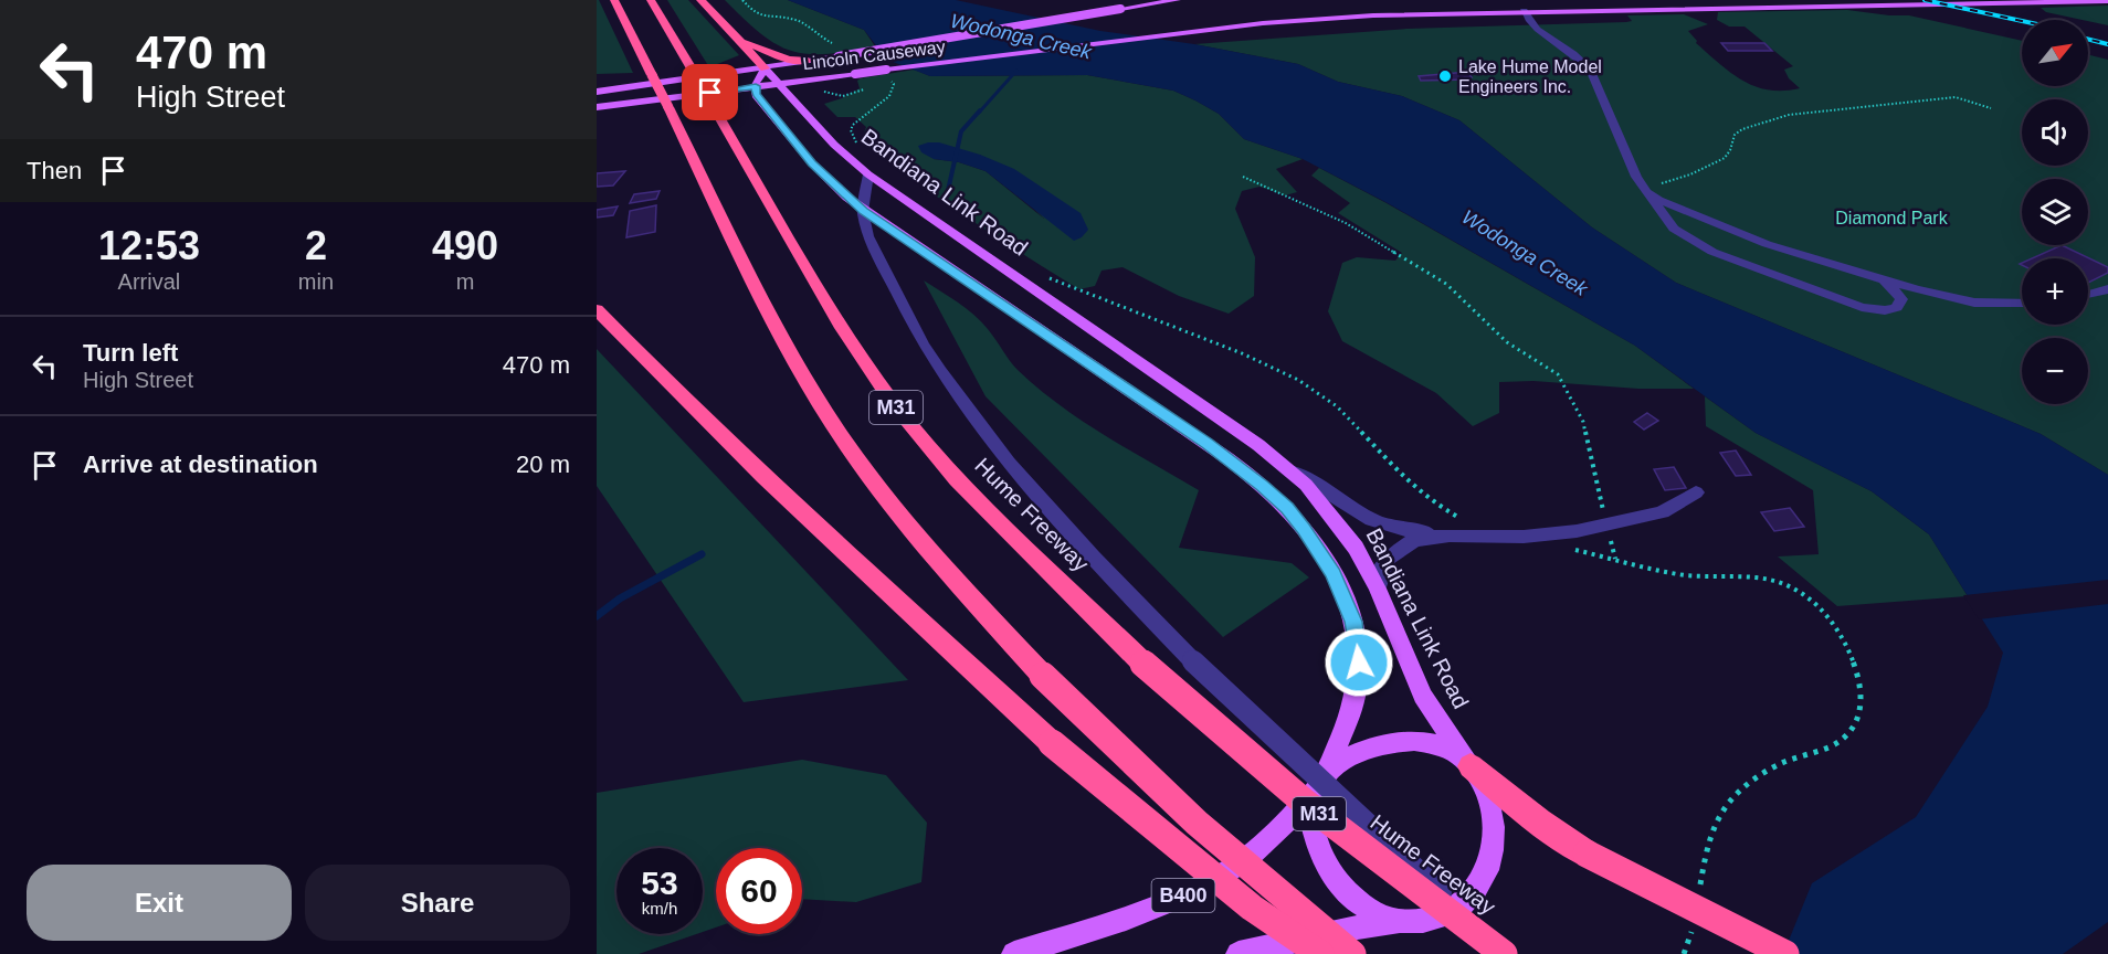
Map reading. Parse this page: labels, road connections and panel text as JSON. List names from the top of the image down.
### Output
{
  "streets": {
    "highway": ["M31", "Hume Freeway", "B400"],
    "main road": ["Lincoln Causeway", "Bandiana Link Road"]
  },
  "crossings": [
    ["Lincoln Causeway", "Bandiana Link Road"],
    ["Lincoln Causeway", "B400"],
    ["Bandiana Link Road", "B400"]
  ],
  "water": ["Wodonga Creek"],
  "parks": ["Diamond Park"],
  "places": ["Lake Hume Model Engineers Inc."],
  "north": "top right",
  "page": {
    "turn": ["470 m", "High Street"],
    "map_buttons": ["+", "−"],
    "then": "Then",
    "eta": [
      "12:53",
      "Arrival",
      "2",
      "min",
      "490",
      "m"
    ],
    "list": [
      {
        "name": "Turn left",
        "note": "High Street",
        "value": "470 m"
      },
      {
        "name": "Arrive at destination",
        "value": "20 m"
      }
    ],
    "speed": "53 km/h",
    "limit": "60",
    "buttons": ["Exit", "Share"]
  }
}
